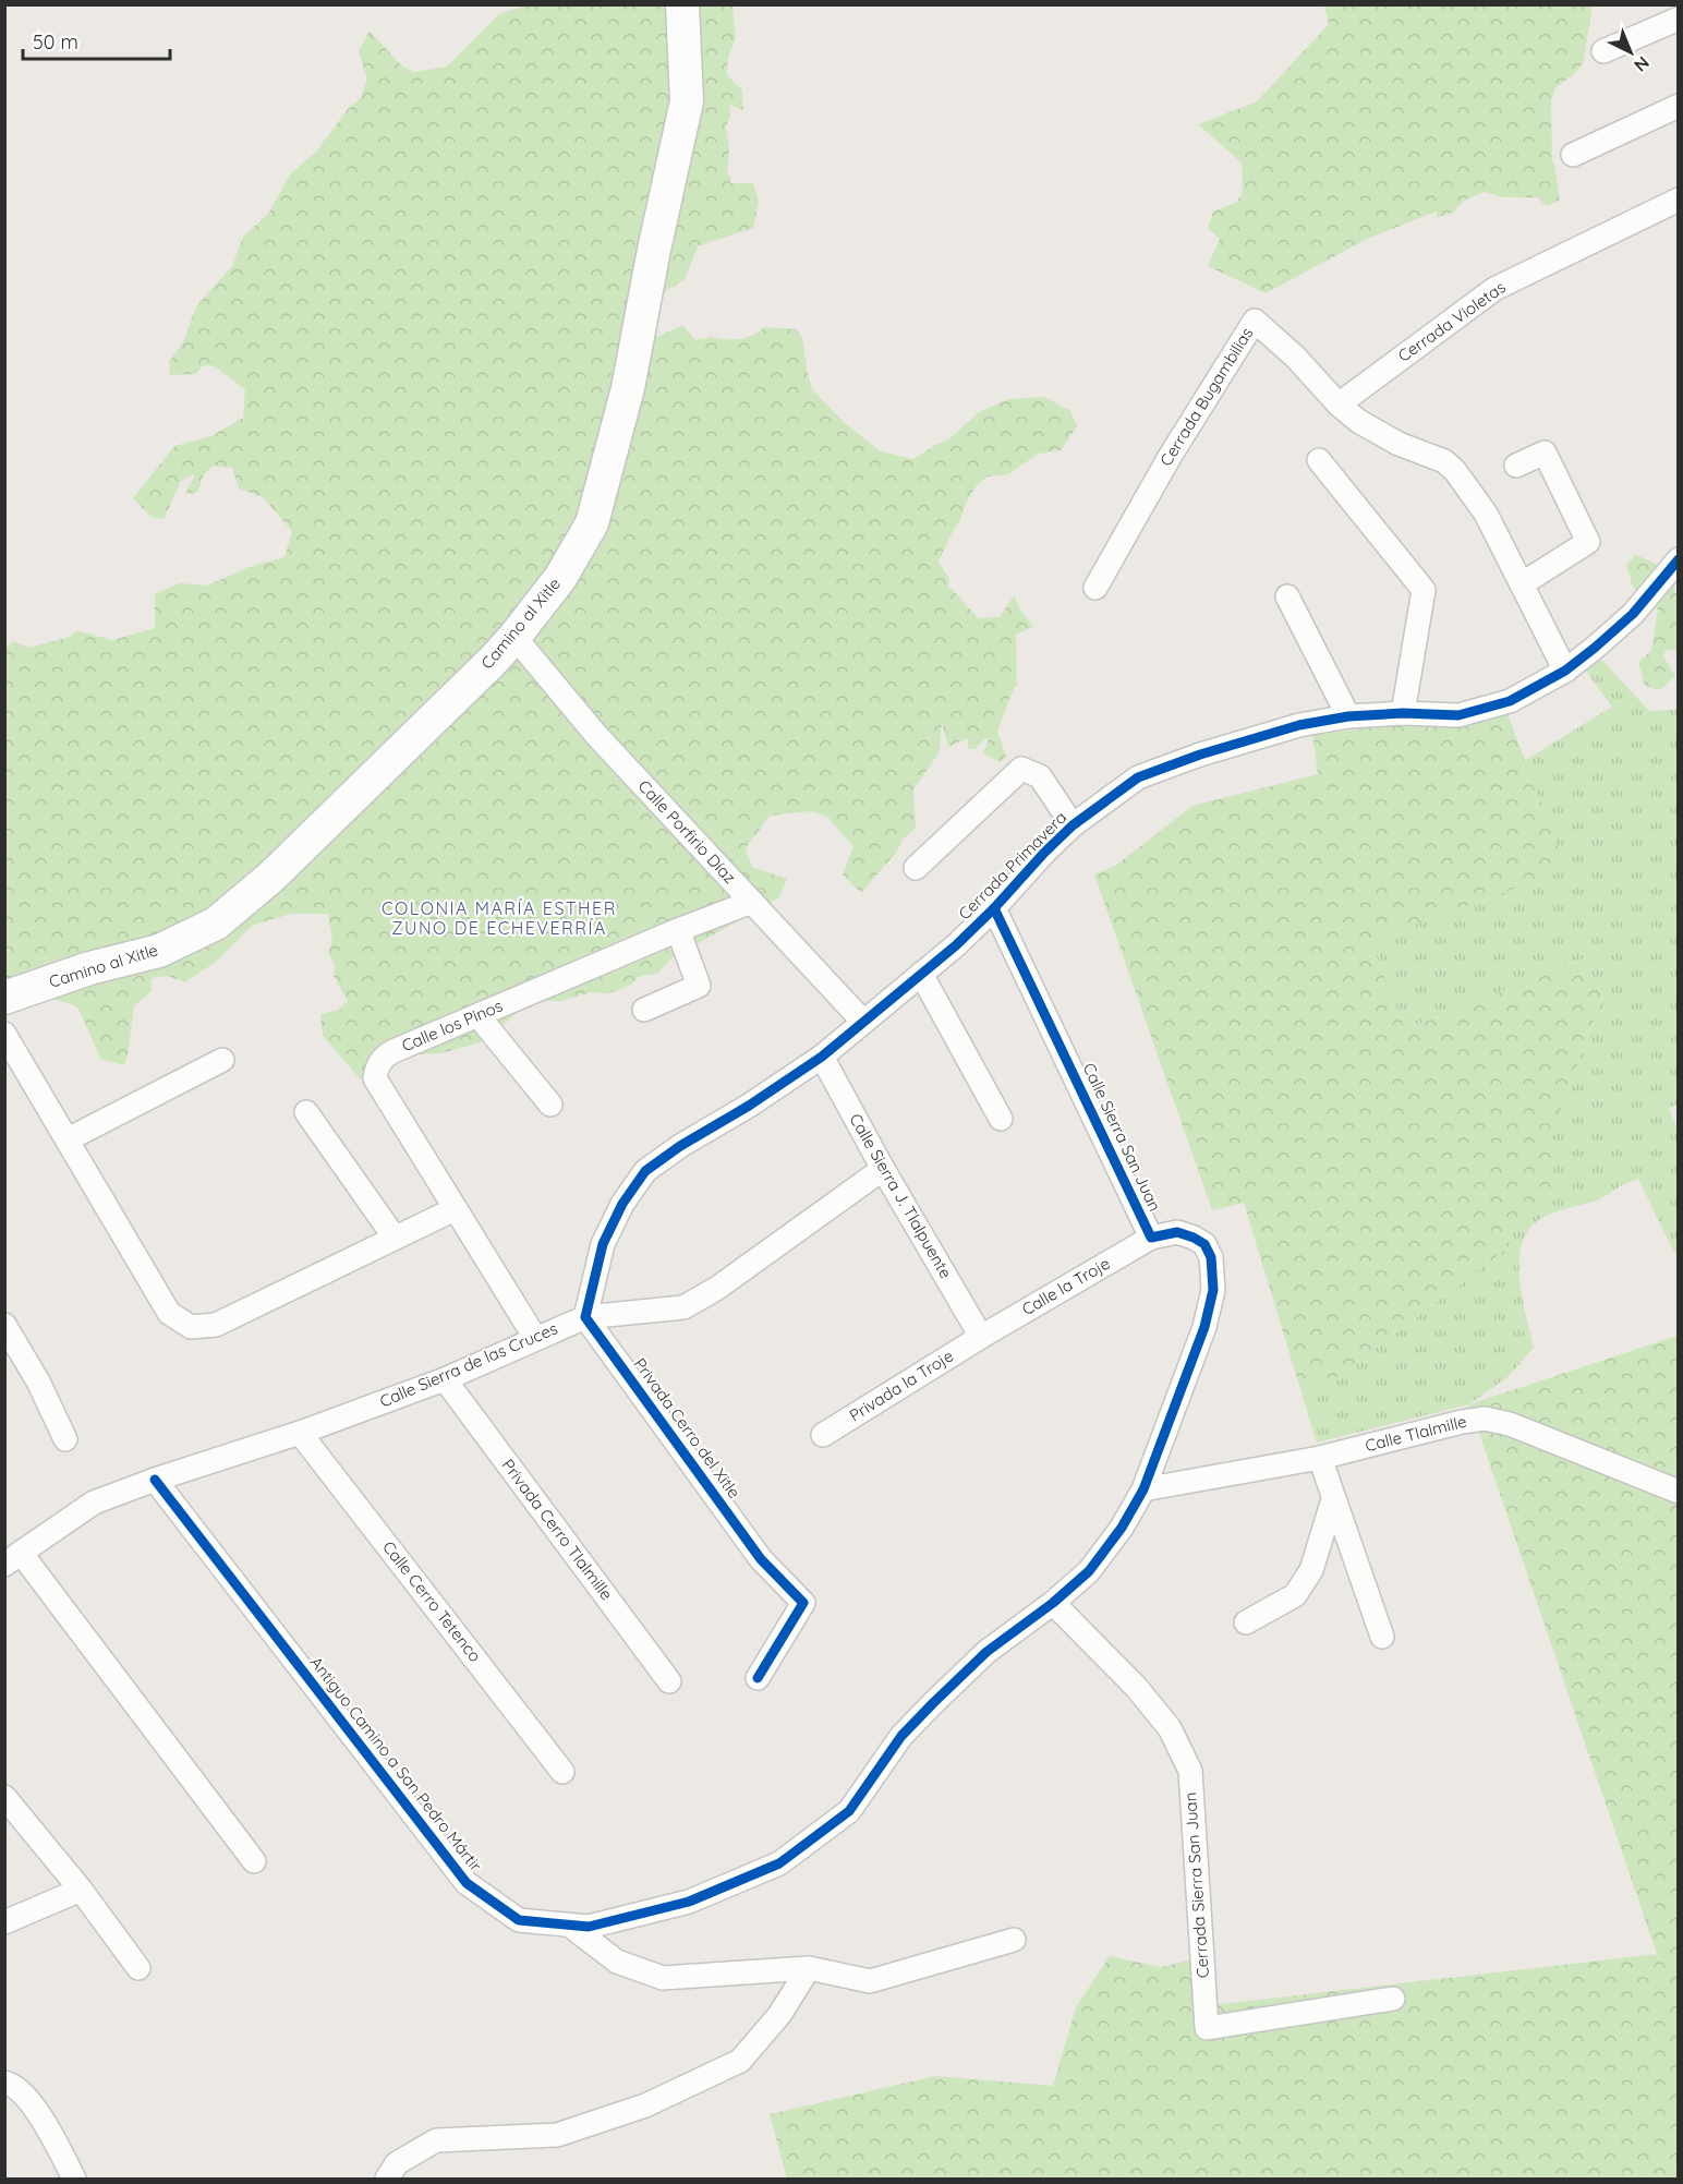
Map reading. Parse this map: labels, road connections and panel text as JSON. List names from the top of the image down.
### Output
{
  "streets": {
    "street": [
      "Cerrada Violetas",
      "Cerrada Bugambilias",
      "Camino al Xitle",
      "Calle Porfirio Díaz",
      "Cerrada Primavera",
      "Calle los Pinos",
      "Calle Sierra San Juan",
      "Calle Sierra J. Tlalpuente",
      "Calle la Troje",
      "Calle Sierra de las Cruces",
      "Privada la Troje",
      "Privada Cerro del Xitle",
      "Calle Tlalmille",
      "Privada Cerro Tlalmille",
      "Calle Cerro Tetenco",
      "Antiguo Camino a San Pedro Mártir",
      "Cerrada Sierra San Juan"
    ]
  },
  "crossings": [
    ["Cerrada Violetas", "Cerrada Bugambilias"],
    ["Cerrada Bugambilias", "Cerrada Primavera"],
    ["Camino al Xitle", "Calle Porfirio Díaz"],
    ["Calle Porfirio Díaz", "Cerrada Primavera"],
    ["Calle Porfirio Díaz", "Calle los Pinos"],
    ["Cerrada Primavera", "Calle Sierra San Juan"],
    ["Cerrada Primavera", "Calle Sierra J. Tlalpuente"],
    ["Cerrada Primavera", "Calle Sierra de las Cruces"],
    ["Cerrada Primavera", "Privada Cerro del Xitle"],
    ["Calle los Pinos", "Calle Sierra de las Cruces"],
    ["Calle Sierra San Juan", "Calle la Troje"],
    ["Calle Sierra San Juan", "Calle Tlalmille"],
    ["Calle Sierra San Juan", "Antiguo Camino a San Pedro Mártir"],
    ["Calle Sierra J. Tlalpuente", "Calle la Troje"],
    ["Calle Sierra J. Tlalpuente", "Calle Sierra de las Cruces"],
    ["Calle Sierra J. Tlalpuente", "Privada la Troje"],
    ["Calle la Troje", "Privada la Troje"],
    ["Calle Sierra de las Cruces", "Privada Cerro del Xitle"],
    ["Calle Sierra de las Cruces", "Privada Cerro Tlalmille"],
    ["Calle Sierra de las Cruces", "Calle Cerro Tetenco"],
    ["Calle Sierra de las Cruces", "Antiguo Camino a San Pedro Mártir"],
    ["Calle Tlalmille", "Antiguo Camino a San Pedro Mártir"],
    ["Antiguo Camino a San Pedro Mártir", "Cerrada Sierra San Juan"]
  ],
  "districts": ["COLONIA MARÍA ESTHER ZUNO DE ECHEVERRÍA"],
  "scale_bar": "50 m",
  "north": "bottom right"
}
